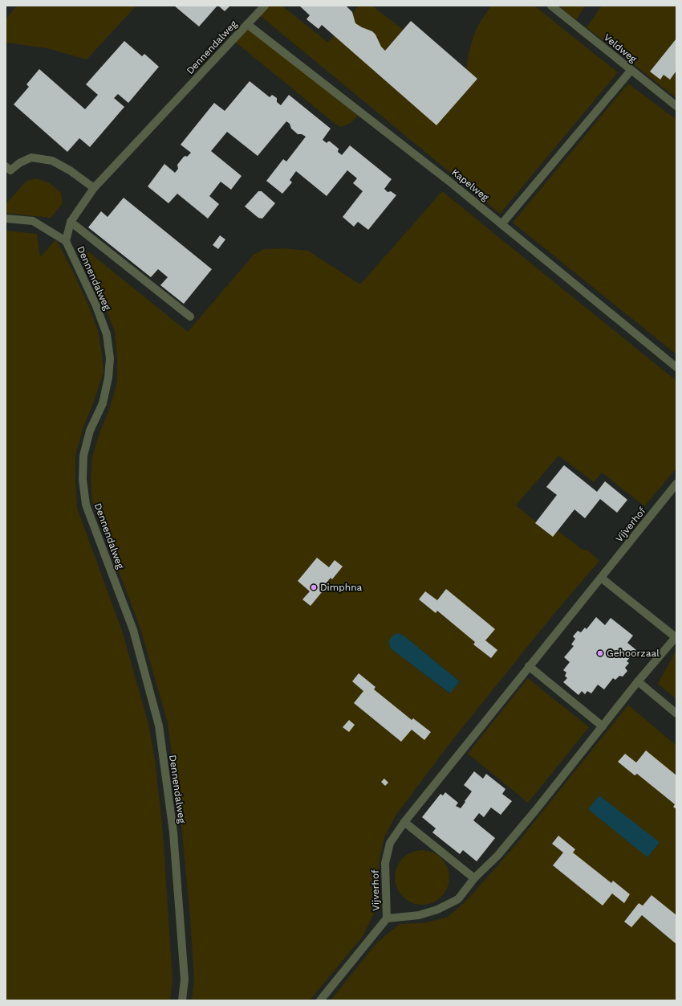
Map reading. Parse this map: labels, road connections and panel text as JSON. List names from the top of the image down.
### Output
{
  "streets": {
    "lane": [
      "Dennendalweg",
      "Veldweg",
      "Kapelweg",
      "Vijverhof"
    ]
  },
  "crossings": [
    ["Dennendalweg", "Kapelweg"]
  ],
  "places": ["Dimphna", "Gehoorzaal"]
}
